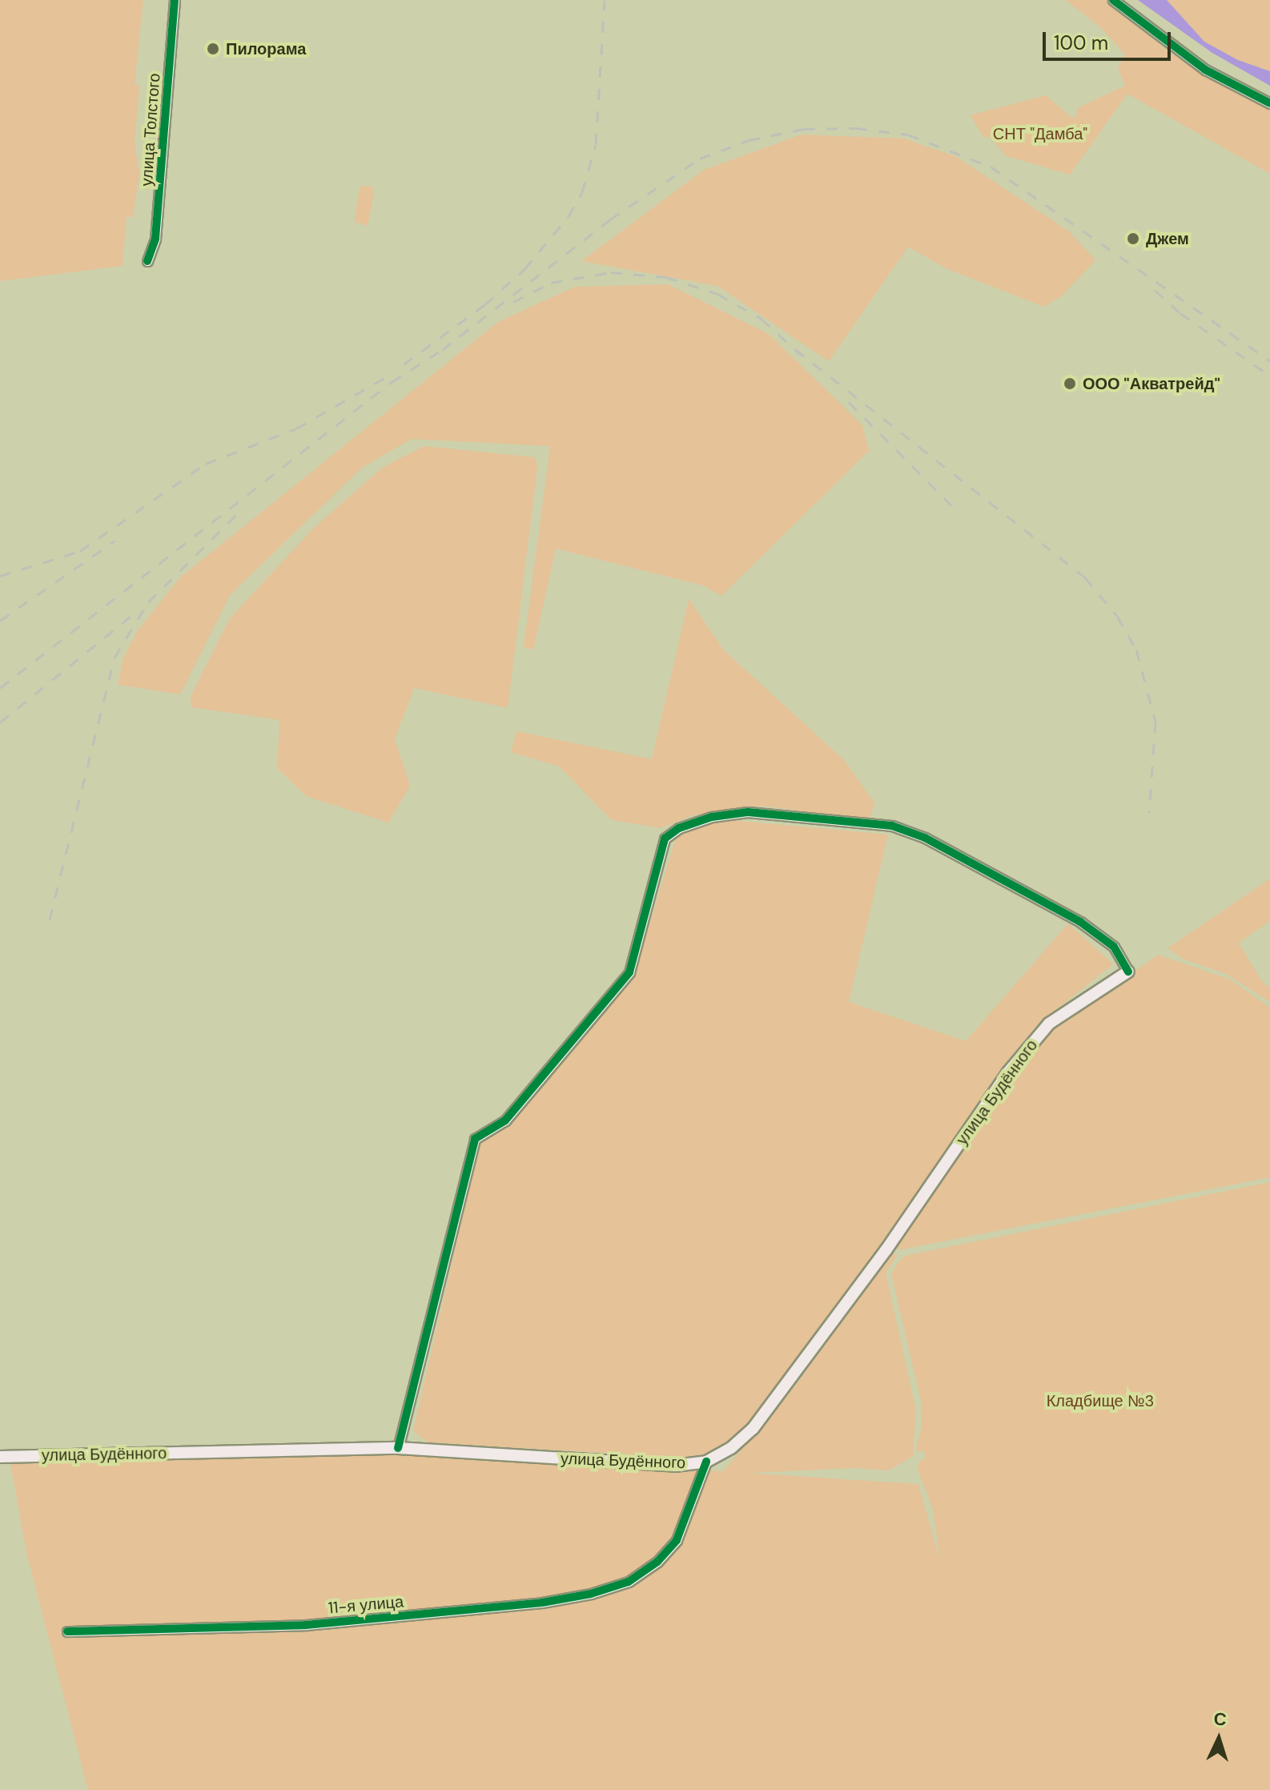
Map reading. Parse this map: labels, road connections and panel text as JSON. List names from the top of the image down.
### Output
{
  "streets": {
    "main road": ["улица Будённого"],
    "street": ["улица Толстого", "11-я улица"]
  },
  "crossings": [
    ["улица Будённого", "11-я улица"]
  ],
  "parks": ["СНТ \"Дамба\"", "Кладбище №3"],
  "places": ["Пилорама", "Джем", "ООО \"Акватрейд\""],
  "scale_bar": "100 m",
  "north": "top"
}
